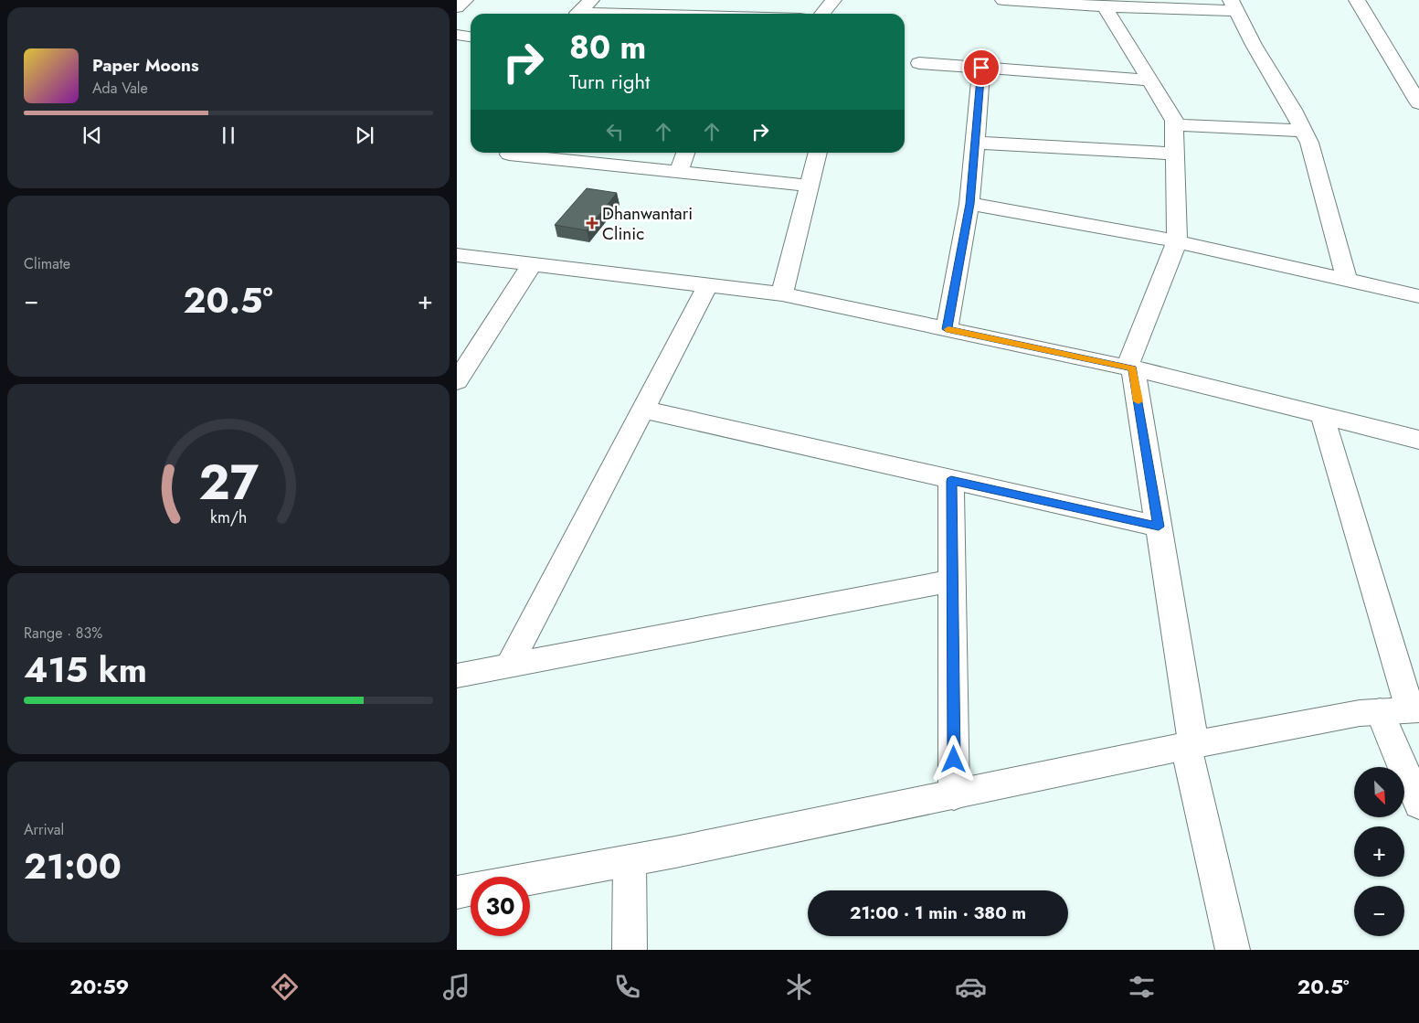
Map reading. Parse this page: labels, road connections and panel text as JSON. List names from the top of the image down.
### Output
{
  "places": {
    "health": ["Dhanwantari Clinic"]
  },
  "north": "bottom right",
  "page": {
    "turn": ["80 m", "Turn right"],
    "song": ["Paper Moons", "Ada Vale"],
    "tile": [
      "Climate",
      ["Range · 83%", "415 km"],
      ["Arrival", "21:00"]
    ],
    "heat": ["−", "20.5°", "+"],
    "map_buttons": ["+", "−"],
    "limit": "30",
    "trip": "21:00 · 1 min · 380 m",
    "tabs": ["20:59", "20.5°"],
    "gauge": ["27", "km/h"]
  }
}
